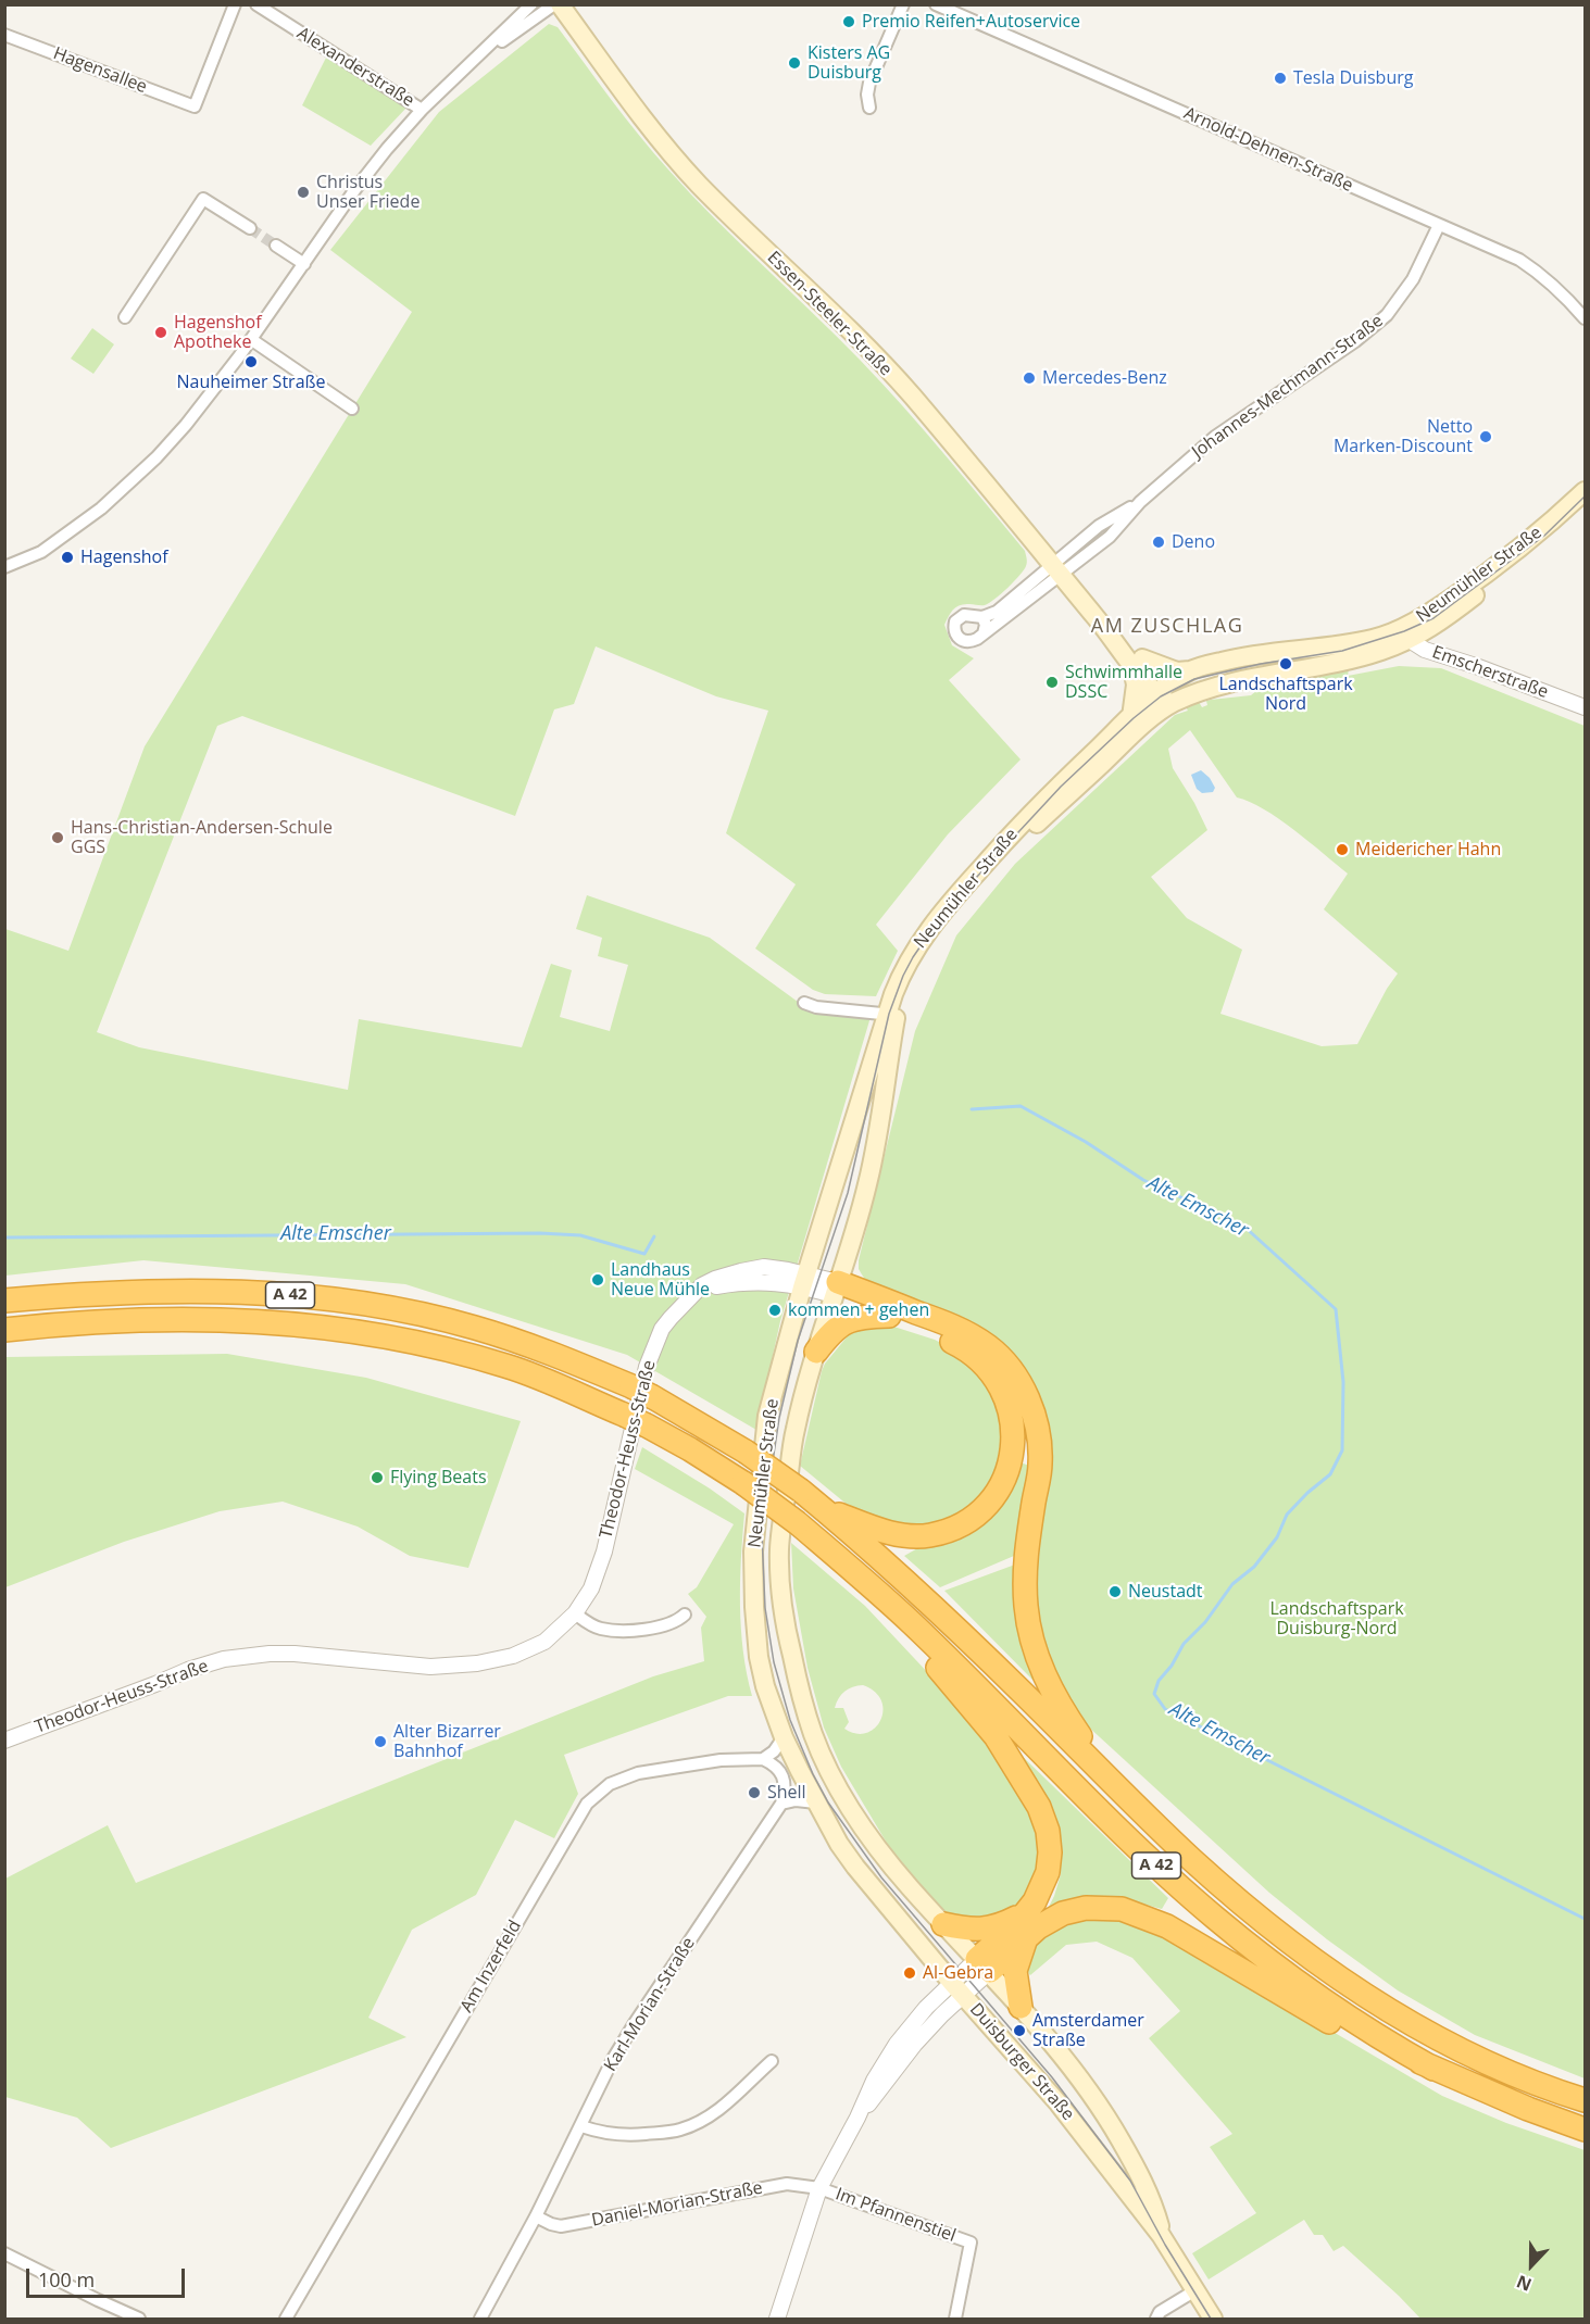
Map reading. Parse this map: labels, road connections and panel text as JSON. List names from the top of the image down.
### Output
{
  "streets": {
    "highway": ["A 42"],
    "main road": ["Essen-Steeler-Straße", "Neumühler Straße", "Duisburger Straße"],
    "street": [
      "Alexanderstraße",
      "Hagensallee",
      "Arnold-Dehnen-Straße",
      "Johannes-Mechmann-Straße",
      "Emscherstraße",
      "Theodor-Heuss-Straße",
      "Am Inzerfeld",
      "Karl-Morian-Straße",
      "Daniel-Morian-Straße",
      "Im Pfannenstiel"
    ]
  },
  "crossings": [
    ["Arnold-Dehnen-Straße", "Johannes-Mechmann-Straße"],
    ["Essen-Steeler-Straße", "Johannes-Mechmann-Straße"],
    ["Essen-Steeler-Straße", "Neumühler Straße"],
    ["Neumühler Straße", "Emscherstraße"],
    ["Neumühler Straße", "Theodor-Heuss-Straße"],
    ["Neumühler Straße", "Duisburger Straße"],
    ["Karl-Morian-Straße", "Daniel-Morian-Straße"],
    ["Daniel-Morian-Straße", "Im Pfannenstiel"]
  ],
  "districts": ["AM ZUSCHLAG"],
  "water": ["Alte Emscher"],
  "parks": ["Landschaftspark Duisburg-Nord"],
  "places": [
    "Premio Reifen+Autoservice",
    "Kisters AG Duisburg",
    "Tesla Duisburg",
    "Christus Unser Friede",
    "Hagenshof Apotheke",
    "Nauheimer Straße",
    "Mercedes-Benz",
    "Netto Marken-Discount",
    "Deno",
    "Hagenshof",
    "Landschaftspark Nord",
    "Schwimmhalle DSSC",
    "Hans-Christian-Andersen-Schule GGS",
    "Meidericher Hahn",
    "Landhaus Neue Mühle",
    "kommen + gehen",
    "Flying Beats",
    "Neustadt",
    "Alter Bizarrer Bahnhof",
    "Shell",
    "Al-Gebra",
    "Amsterdamer Straße"
  ],
  "scale_bar": "100 m",
  "north": "bottom"
}
